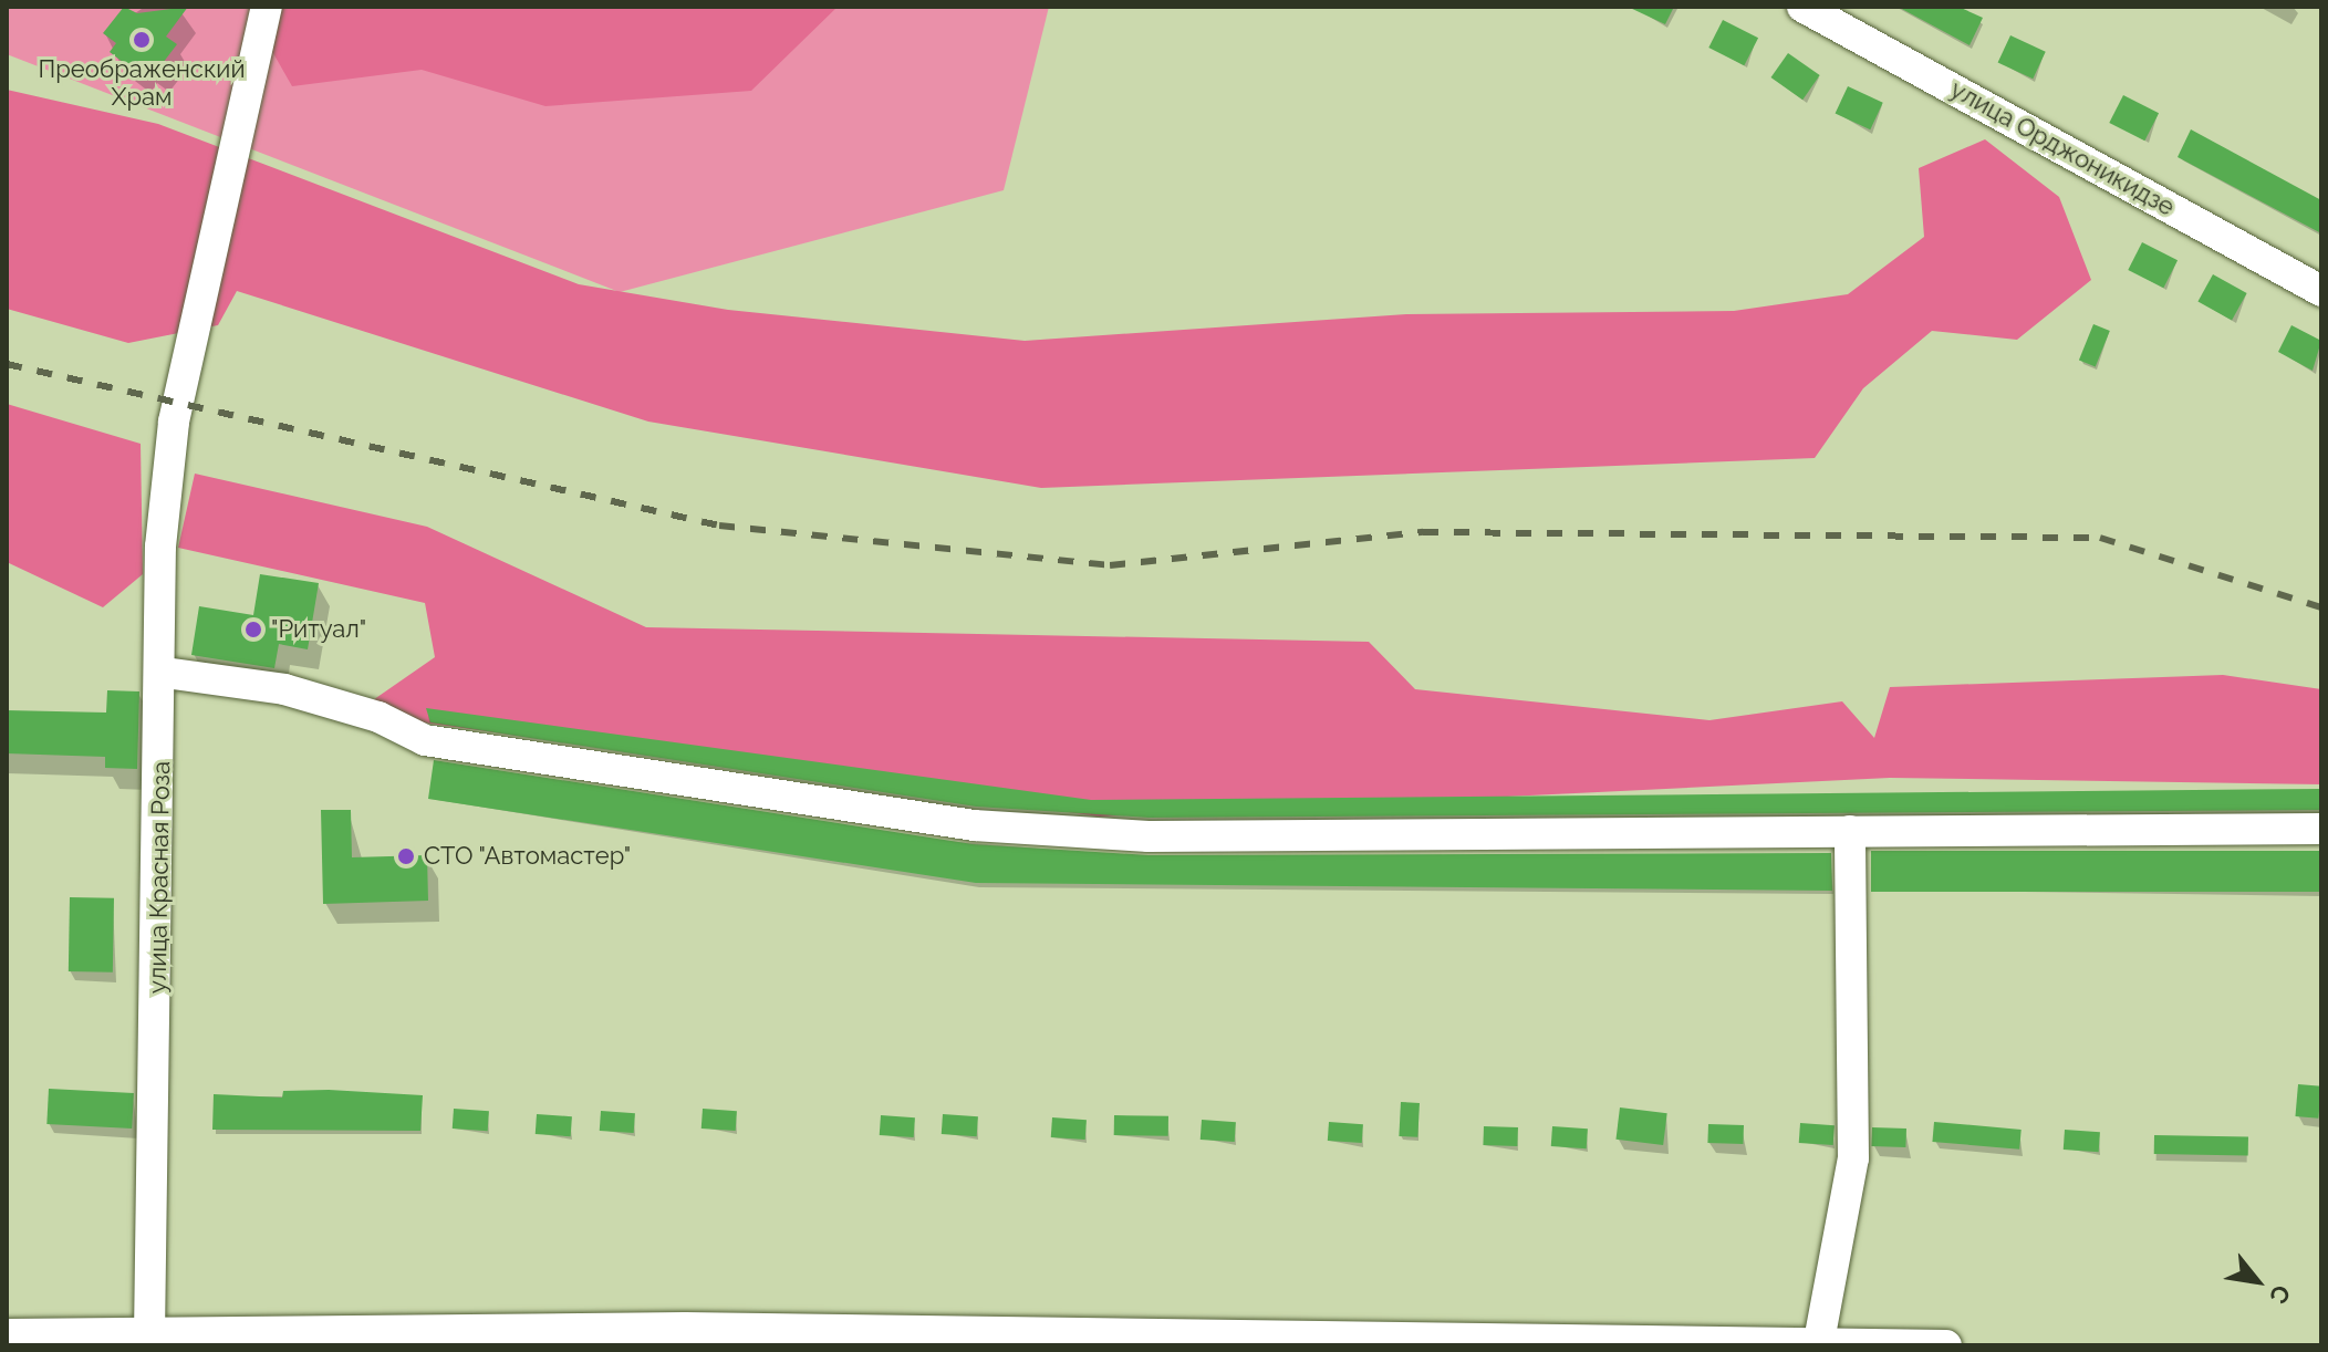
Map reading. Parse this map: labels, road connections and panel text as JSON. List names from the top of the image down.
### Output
{
  "streets": {
    "street": ["улица Орджоникидзе", "улица Красная Роза"]
  },
  "places": ["Преображенский Храм", "\"Ритуал\"", "СТО \"Автомастер\""],
  "north": "bottom right"
}
